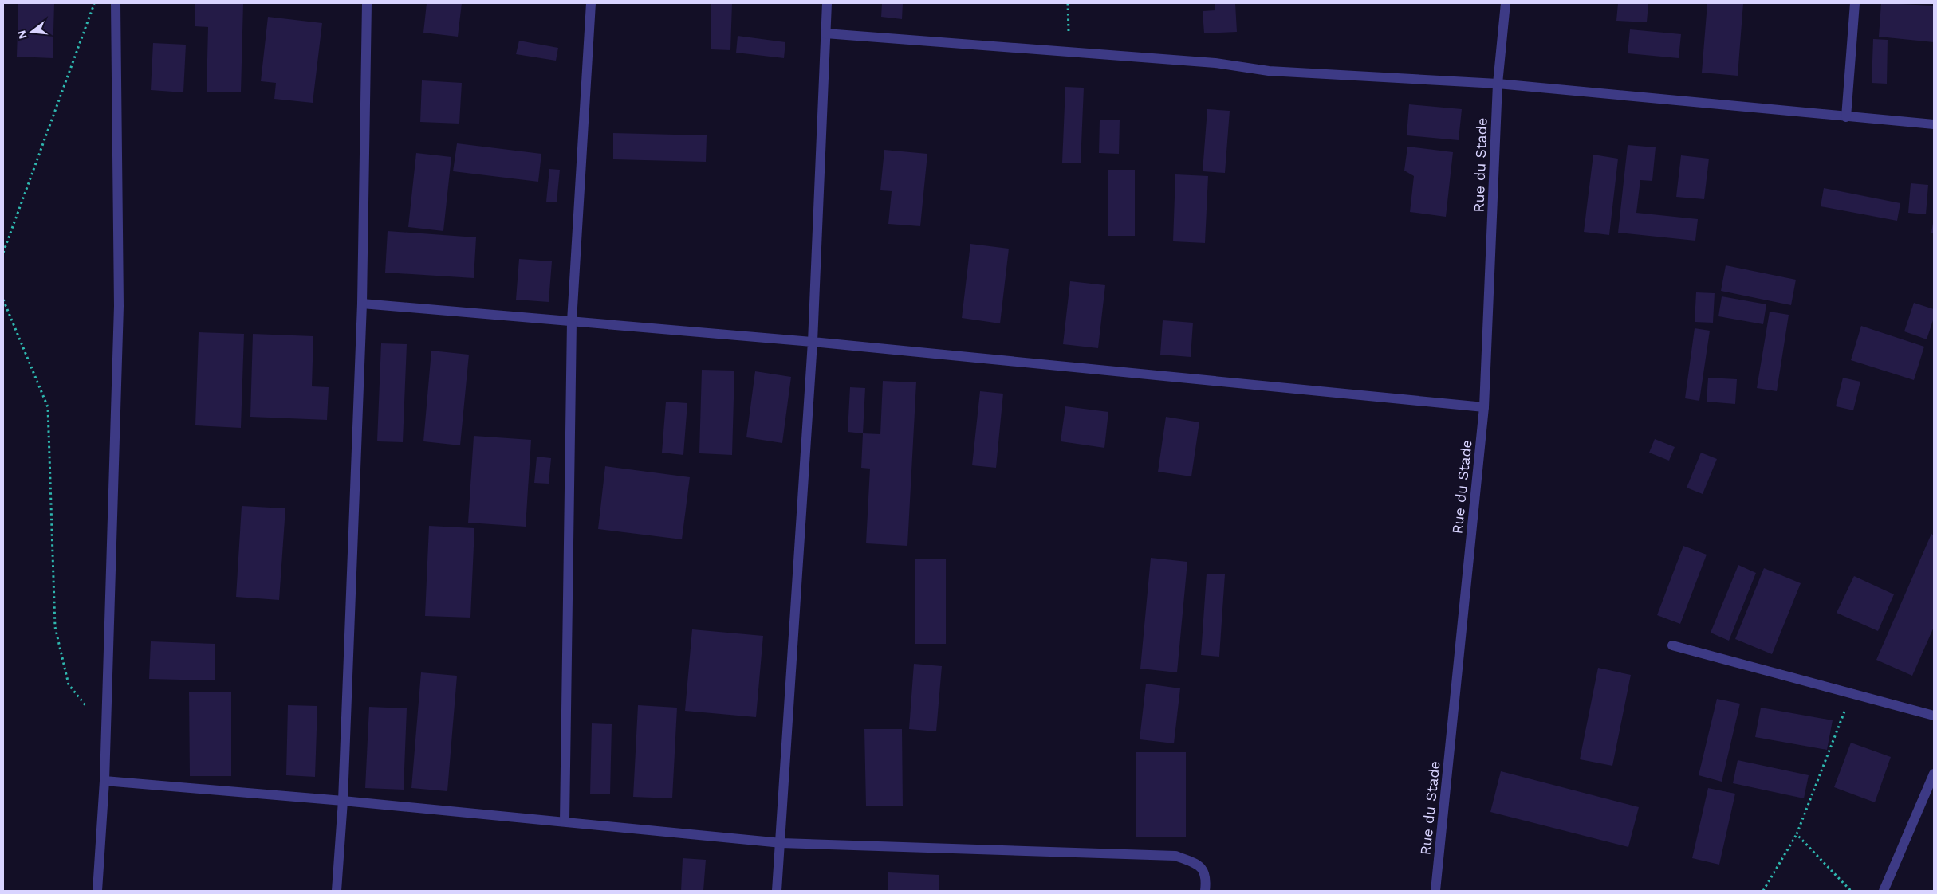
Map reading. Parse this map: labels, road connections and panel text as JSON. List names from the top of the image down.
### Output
{
  "streets": {
    "street": ["Rue du Stade"]
  },
  "north": "left"
}
